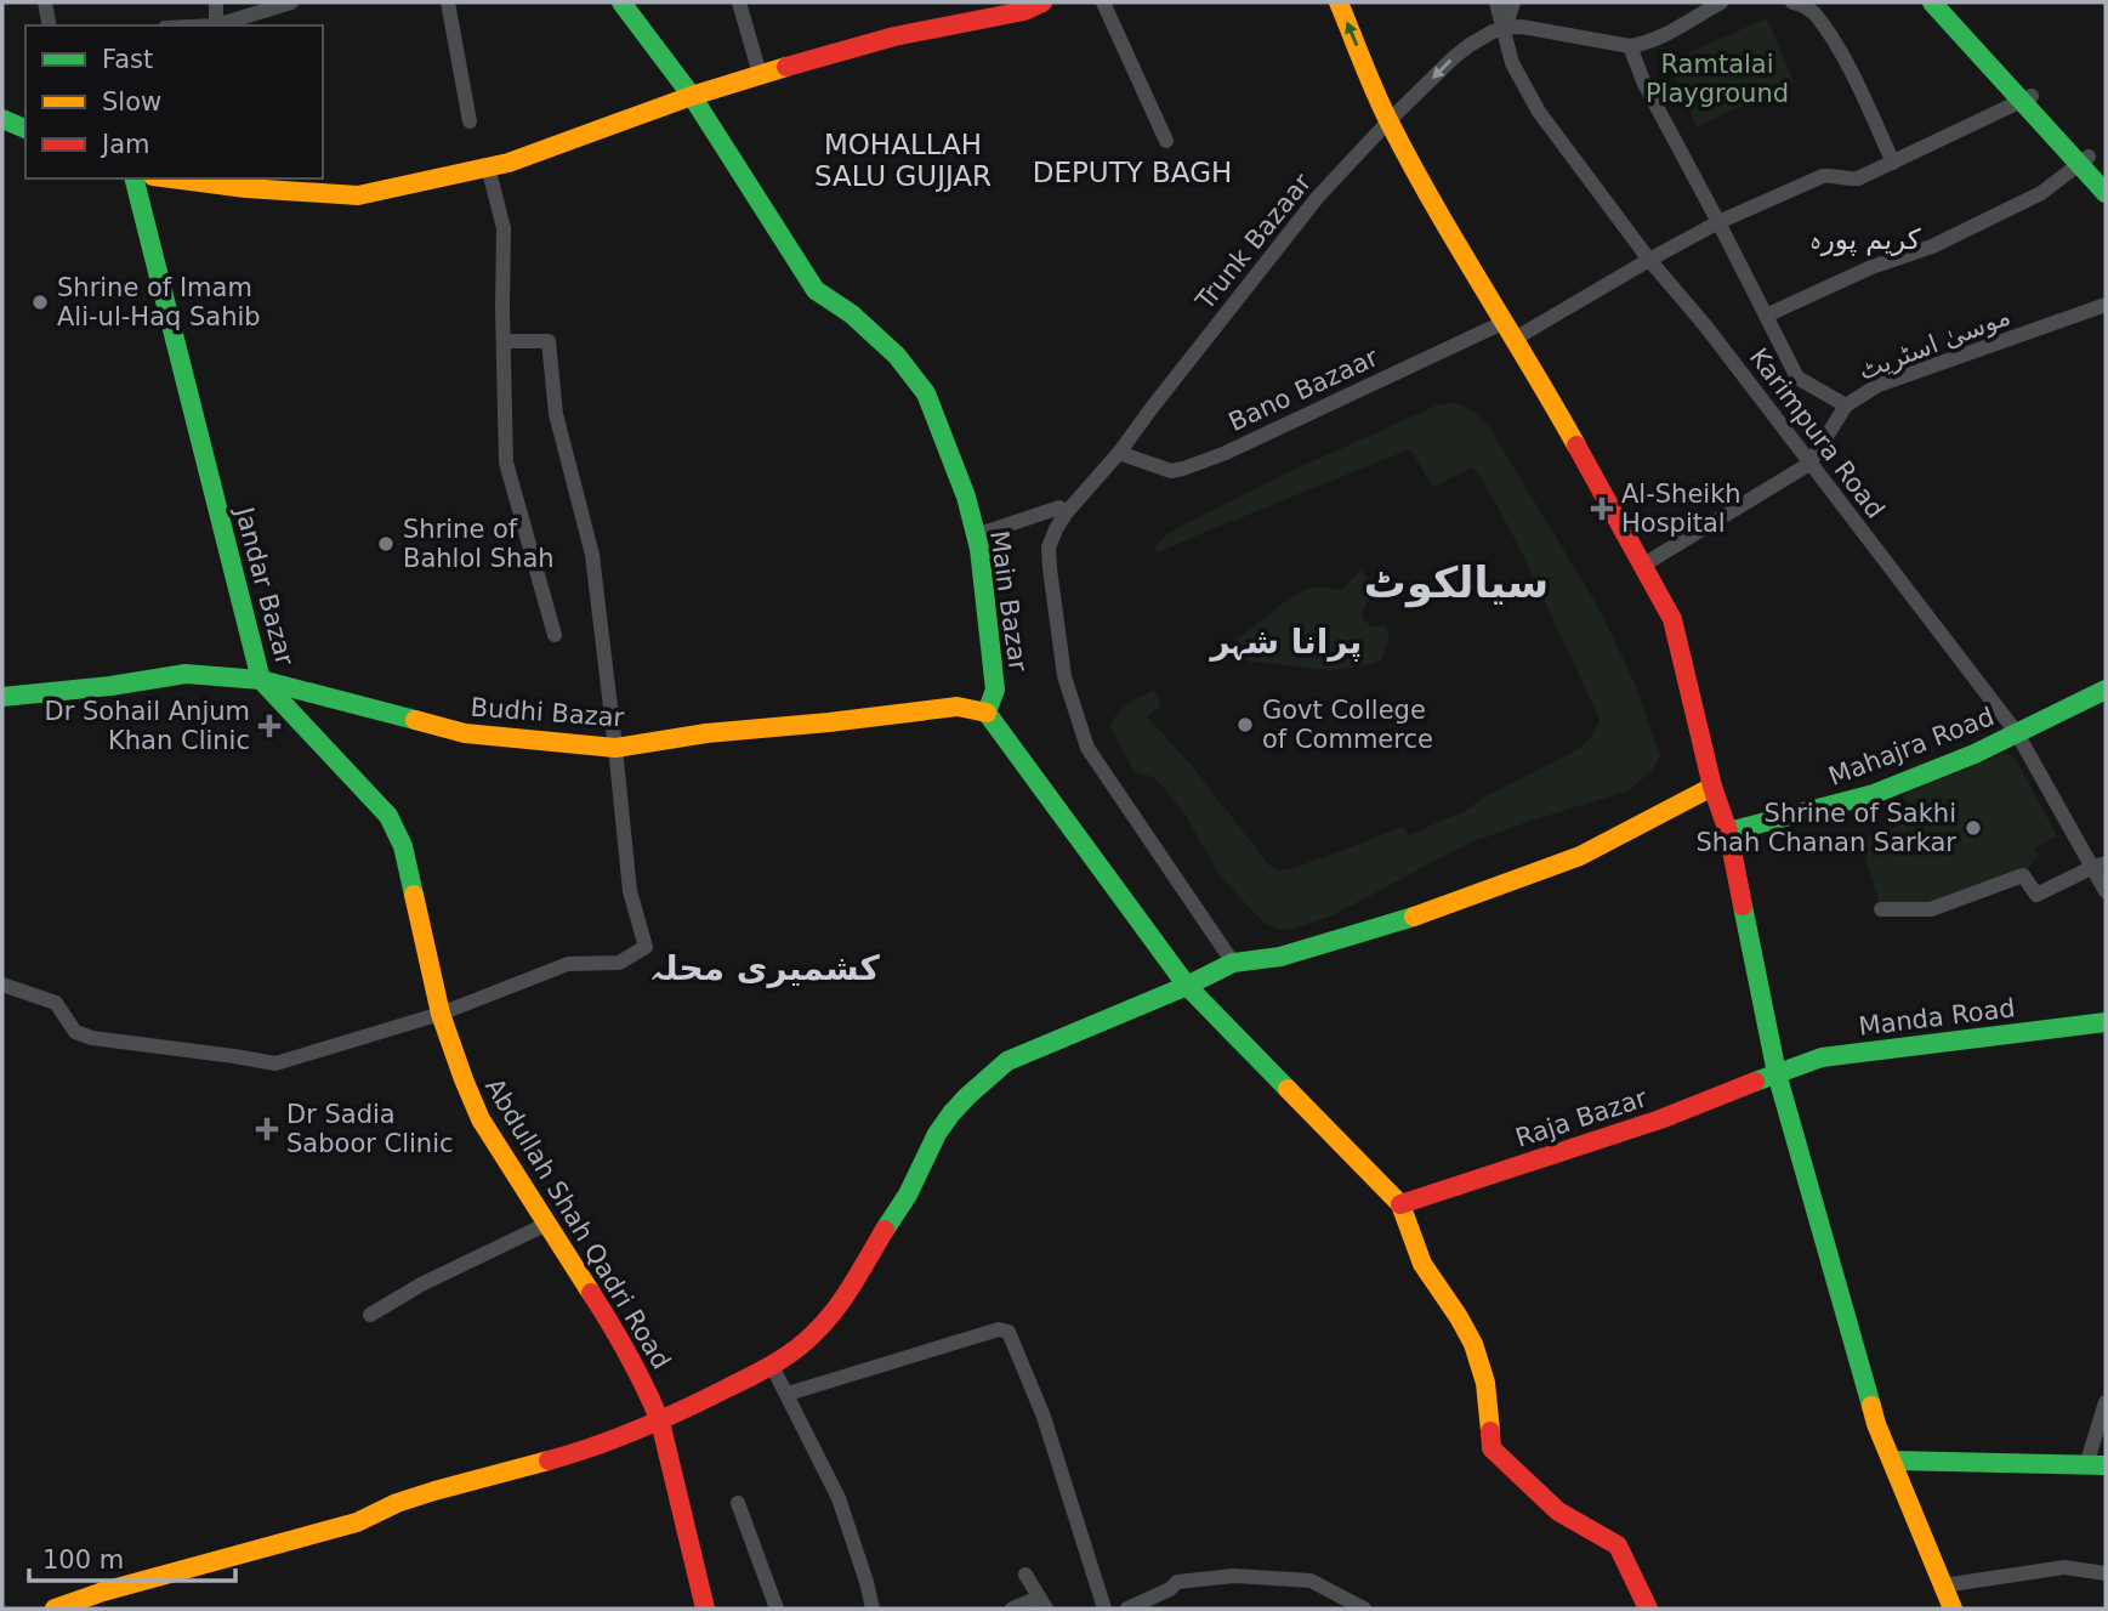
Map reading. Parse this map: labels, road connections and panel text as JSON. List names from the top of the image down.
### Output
{
  "streets": {
    "street": [
      "Trunk Bazaar",
      "موسیٰ اسٹریٹ",
      "Bano Bazaar",
      "Karimpura Road",
      "Jandar Bazar",
      "Main Bazar",
      "Budhi Bazar",
      "Mahajra Road",
      "Manda Road",
      "Raja Bazar",
      "Abdullah Shah Qadri Road"
    ]
  },
  "crossings": [
    ["Trunk Bazaar", "Bano Bazaar"],
    ["Trunk Bazaar", "Karimpura Road"],
    ["موسیٰ اسٹریٹ", "Karimpura Road"],
    ["Bano Bazaar", "Karimpura Road"],
    ["Karimpura Road", "Mahajra Road"],
    ["Jandar Bazar", "Budhi Bazar"],
    ["Jandar Bazar", "Abdullah Shah Qadri Road"],
    ["Main Bazar", "Budhi Bazar"],
    ["Manda Road", "Raja Bazar"]
  ],
  "districts": [
    "MOHALLAH SALU GUJJAR",
    "DEPUTY BAGH",
    "کریم پورہ",
    "سیالکوٹ",
    "پرانا شہر",
    "کشمیری محلہ"
  ],
  "parks": ["Ramtalai Playground"],
  "places": {
    "other": [
      "Shrine of Imam Ali-ul-Haq Sahib",
      "Shrine of Bahlol Shah",
      "Govt College of Commerce",
      "Shrine of Sakhi Shah Chanan Sarkar"
    ],
    "health": ["Al-Sheikh Hospital", "Dr Sohail Anjum Khan Clinic", "Dr Sadia Saboor Clinic"]
  },
  "legend": ["Fast", "Slow", "Jam"],
  "scale_bar": "100 m"
}
